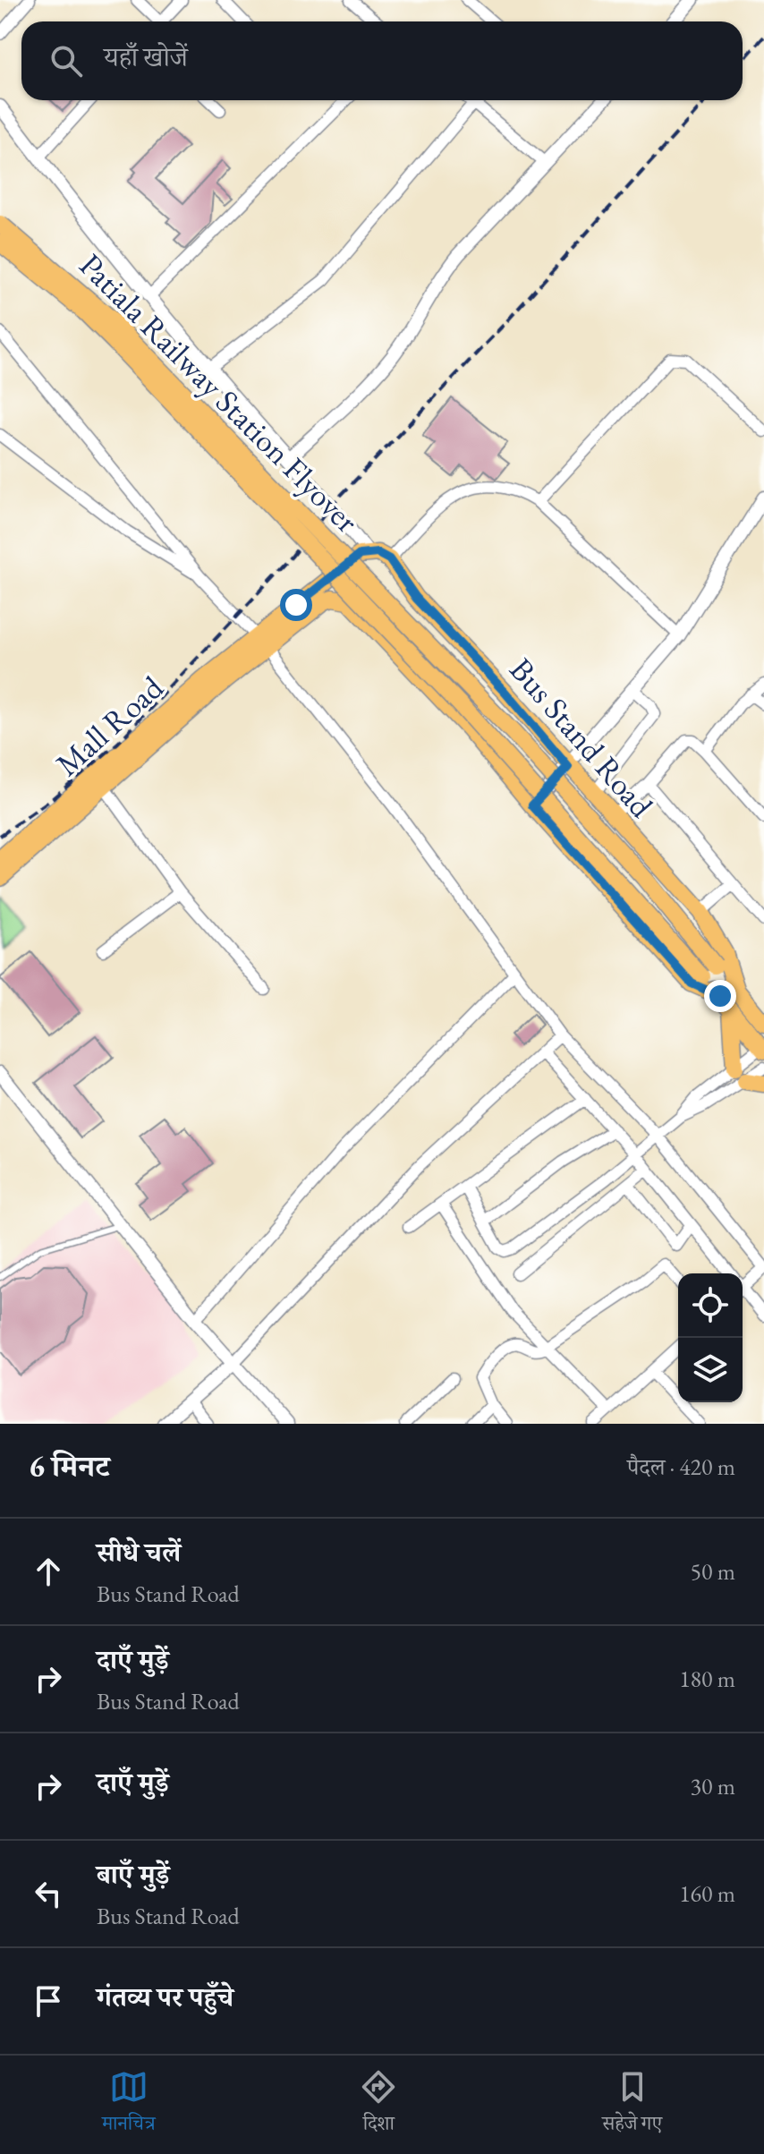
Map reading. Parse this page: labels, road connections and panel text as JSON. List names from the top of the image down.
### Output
{
  "streets": {
    "main road": ["Patiala Railway Station Flyover", "Mall Road", "Bus Stand Road"]
  },
  "crossings": [
    ["Patiala Railway Station Flyover", "Bus Stand Road"]
  ],
  "page": {
    "search": "यहाँ खोजें",
    "heading": ["6 मिनट", "पैदल · 420 m"],
    "list": [
      ["सीधे चलें", "Bus Stand Road", "50 m"],
      ["दाएँ मुड़ें", "Bus Stand Road", "180 m"],
      ["दाएँ मुड़ें", "30 m"],
      ["बाएँ मुड़ें", "Bus Stand Road", "160 m"],
      "गंतव्य पर पहुँचे"
    ],
    "nav": ["मानचित्र", "दिशा", "सहेजे गए"]
  }
}
